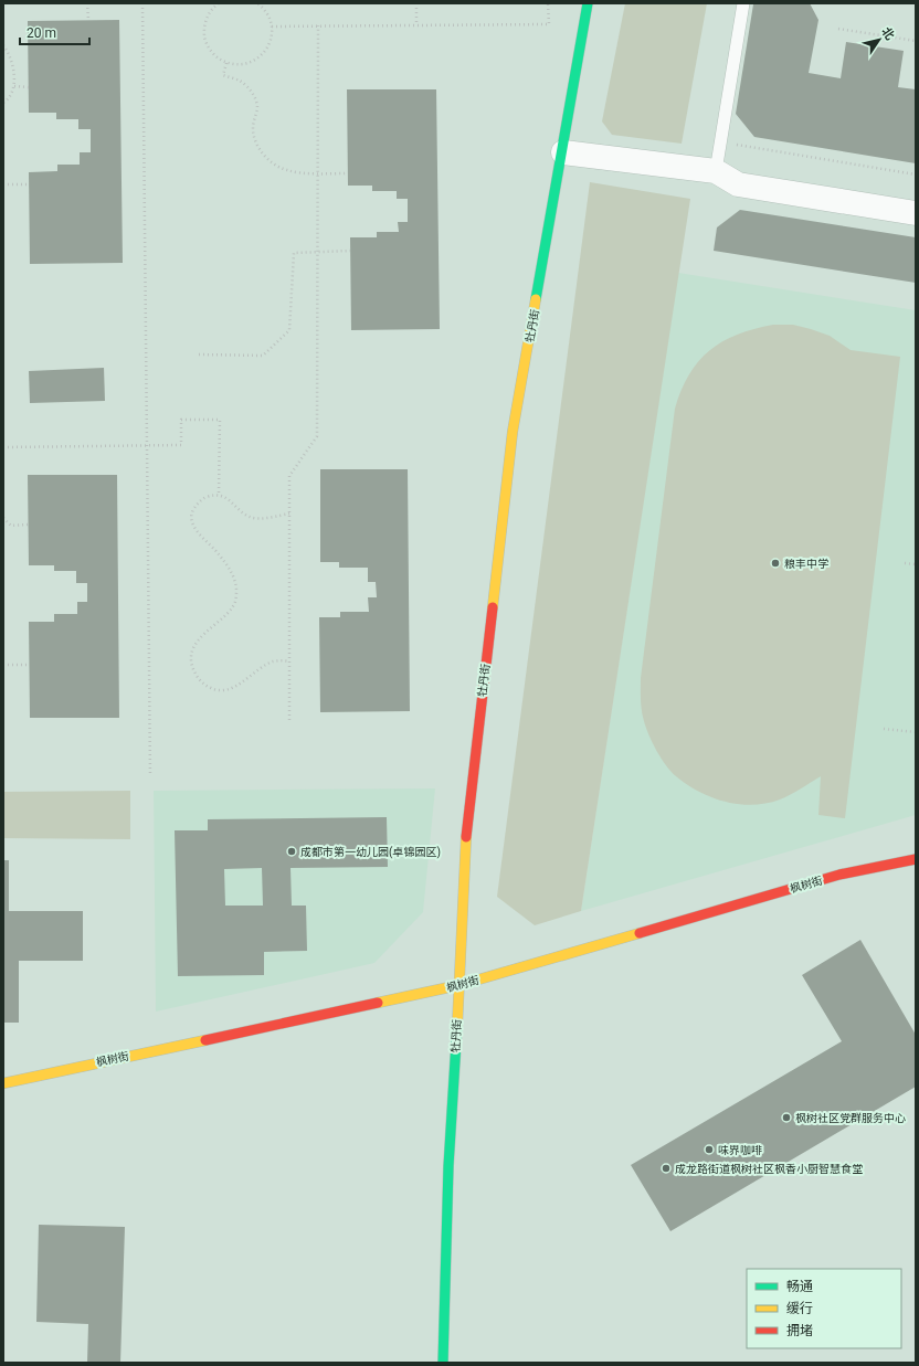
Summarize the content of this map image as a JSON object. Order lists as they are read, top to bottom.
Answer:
{
  "streets": {
    "street": ["牡丹街", "枫树街"]
  },
  "crossings": [
    ["牡丹街", "枫树街"]
  ],
  "places": [
    "粮丰中学",
    "成都市第一幼儿园(卓锦园区)",
    "枫树社区党群服务中心",
    "味界咖啡",
    "成龙路街道枫树社区枫香小厨智慧食堂"
  ],
  "legend": ["畅通", "缓行", "拥堵"],
  "scale_bar": "20 m",
  "north": "top right"
}
